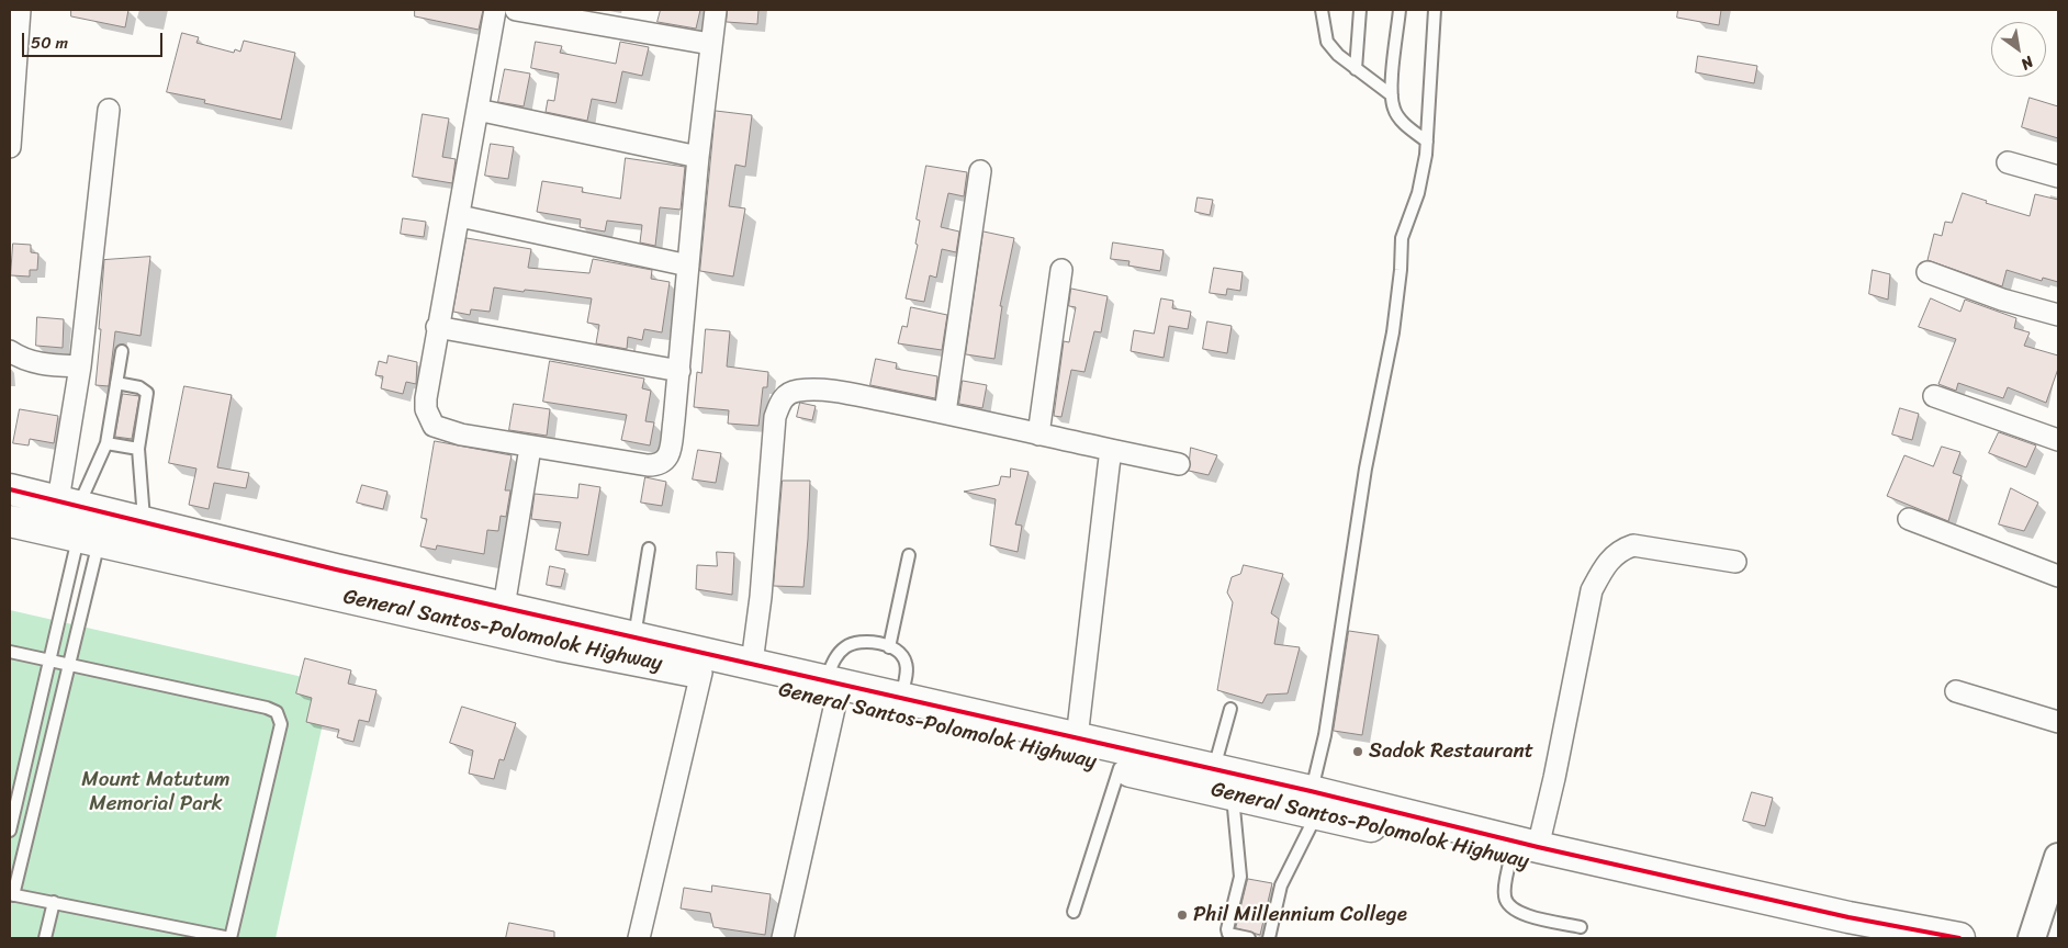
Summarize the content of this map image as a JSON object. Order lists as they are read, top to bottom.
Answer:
{
  "streets": {
    "highway": ["General Santos-Polomolok Highway"]
  },
  "parks": ["Mount Matutum Memorial Park"],
  "places": ["Sadok Restaurant", "Phil Millennium College"],
  "scale_bar": "50 m",
  "north": "bottom right"
}
